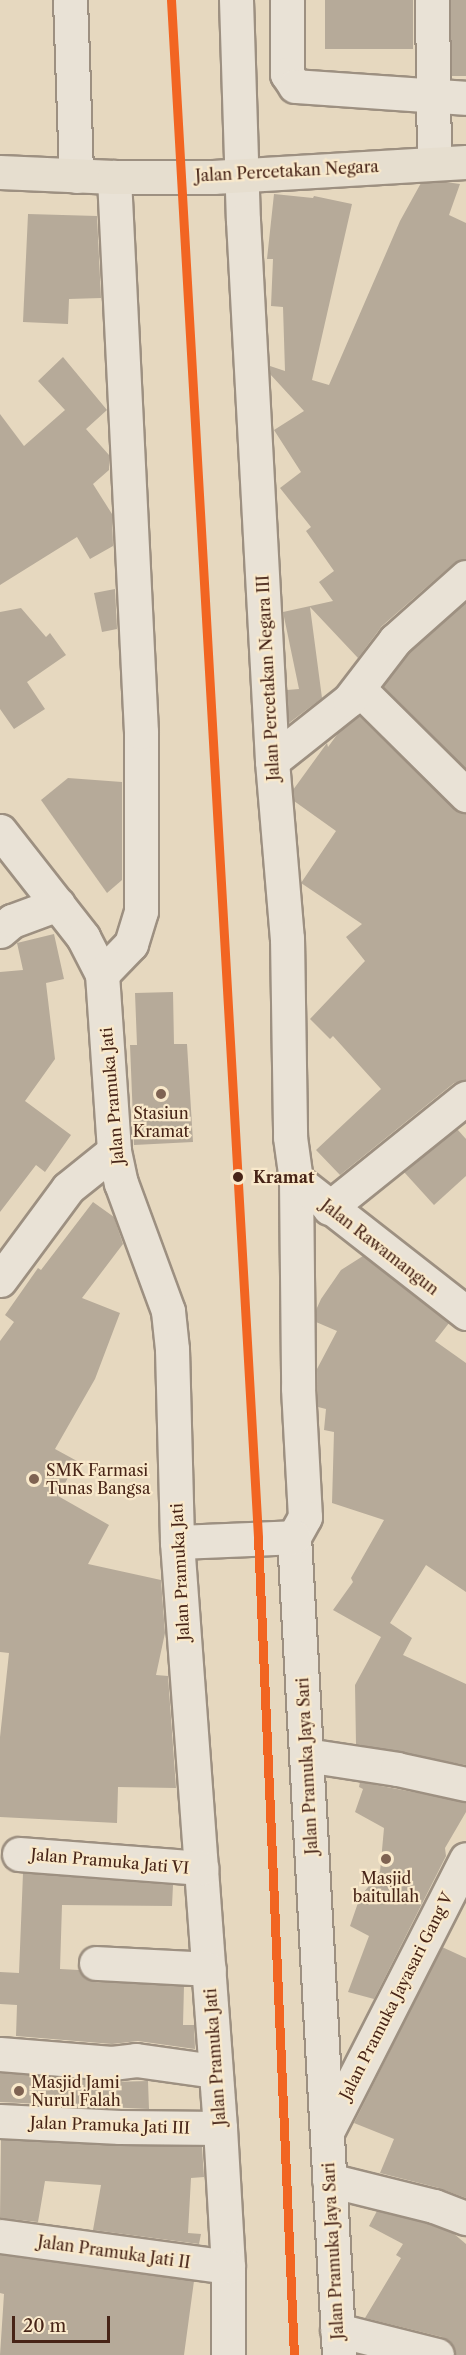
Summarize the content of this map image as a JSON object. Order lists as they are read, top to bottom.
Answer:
{
  "streets": {
    "main road": ["Jalan Percetakan Negara"],
    "street": [
      "Jalan Percetakan Negara III",
      "Jalan Pramuka Jati",
      "Jalan Rawamangun",
      "Jalan Pramuka Jaya Sari",
      "Jalan Pramuka Jati VI",
      "Jalan Pramuka Jayasari Gang V",
      "Jalan Pramuka Jati III",
      "Jalan Pramuka Jati II"
    ]
  },
  "crossings": [
    ["Jalan Percetakan Negara", "Jalan Percetakan Negara III"],
    ["Jalan Percetakan Negara III", "Jalan Rawamangun"],
    ["Jalan Percetakan Negara III", "Jalan Pramuka Jaya Sari"],
    ["Jalan Pramuka Jati", "Jalan Pramuka Jati VI"],
    ["Jalan Pramuka Jati", "Jalan Pramuka Jati III"],
    ["Jalan Pramuka Jati", "Jalan Pramuka Jati II"],
    ["Jalan Rawamangun", "Jalan Pramuka Jaya Sari"],
    ["Jalan Pramuka Jaya Sari", "Jalan Pramuka Jayasari Gang V"]
  ],
  "places": [
    "Stasiun Kramat",
    "Kramat",
    "SMK Farmasi Tunas Bangsa",
    "Masjid baitullah",
    "Masjid Jami Nurul Falah"
  ],
  "scale_bar": "20 m"
}
